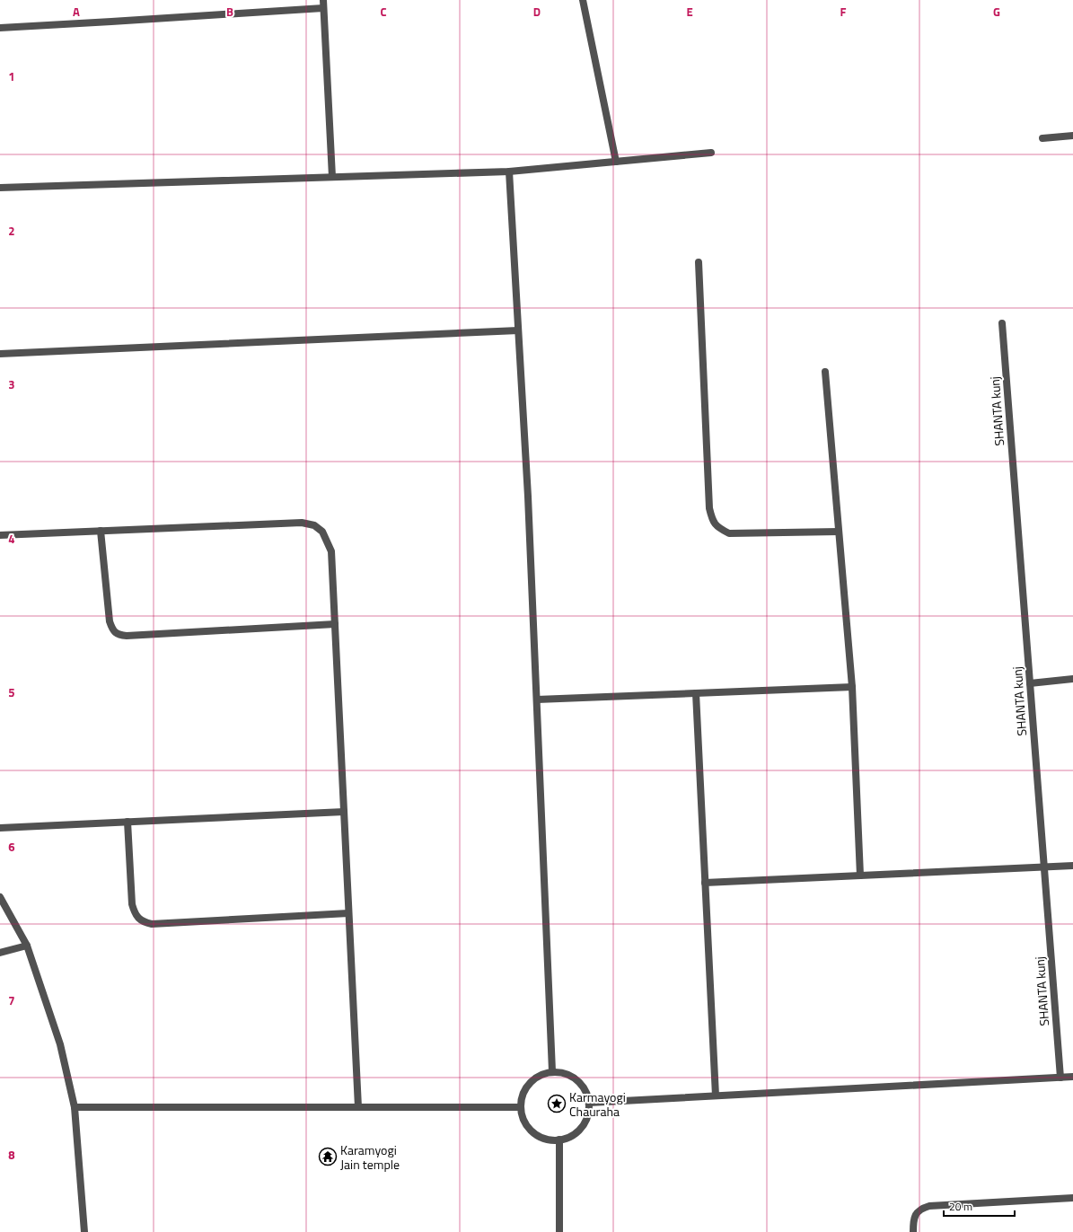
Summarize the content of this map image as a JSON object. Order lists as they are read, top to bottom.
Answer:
{
  "streets": {
    "street": ["SHANTA kunj"]
  },
  "places": {
    "place": ["Karmayogi Chauraha"],
    "temple": ["Karamyogi Jain temple"]
  },
  "scale_bar": "20 m",
  "grid": {
    "columns": [
      "A",
      "B",
      "C",
      "D",
      "E",
      "F",
      "G"
    ],
    "rows": [
      "1",
      "2",
      "3",
      "4",
      "5",
      "6",
      "7",
      "8"
    ]
  }
}
